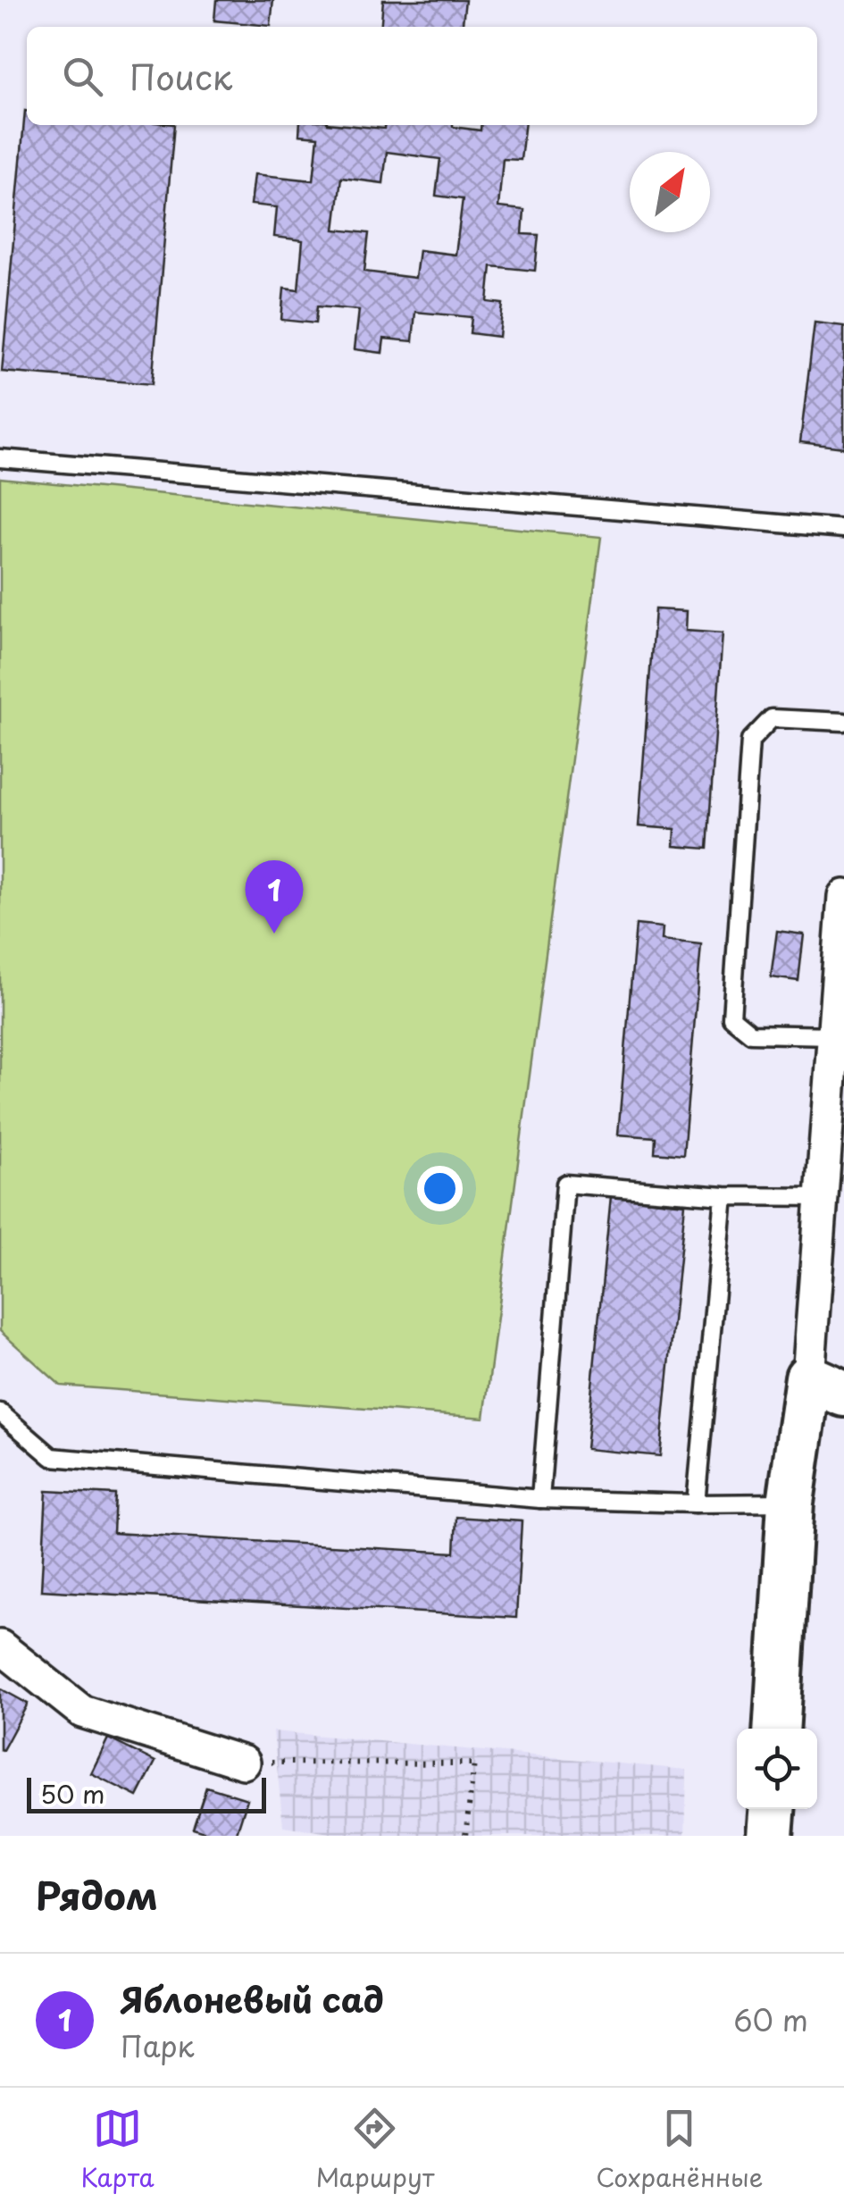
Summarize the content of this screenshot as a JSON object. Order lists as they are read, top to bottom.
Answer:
{
  "scale_bar": "50 m",
  "north": "top right",
  "page": {
    "search": "Поиск",
    "pins": "1",
    "scale": "50 m",
    "heading": "Рядом",
    "list": [
      {
        "mark": "1",
        "name": "Яблоневый сад",
        "note": "Парк",
        "value": "60 m"
      }
    ],
    "nav": ["Карта", "Маршрут", "Сохранённые"]
  }
}
